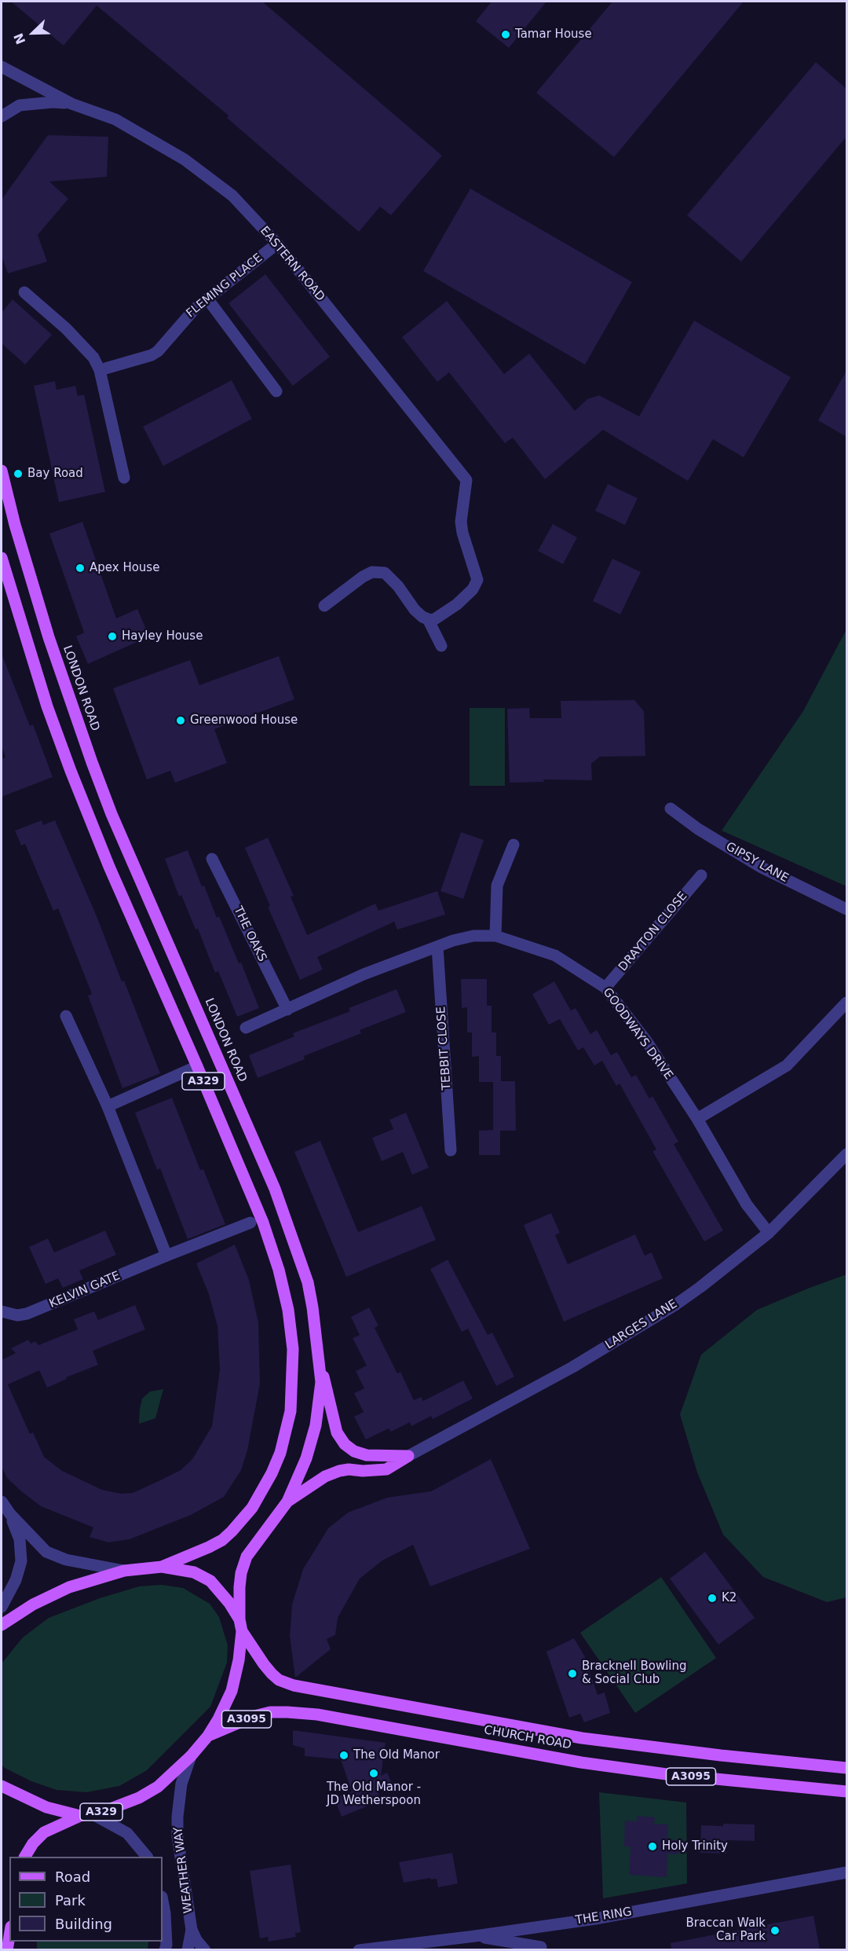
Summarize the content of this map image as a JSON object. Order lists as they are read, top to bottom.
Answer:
{
  "streets": {
    "main road": [
      "LONDON ROAD",
      "A329",
      "A3095",
      "CHURCH ROAD"
    ],
    "street": [
      "EASTERN ROAD",
      "FLEMING PLACE",
      "GIPSY LANE",
      "DRAYTON CLOSE",
      "THE OAKS",
      "GOODWAYS DRIVE",
      "TEBBIT CLOSE",
      "KELVIN GATE",
      "LARGES LANE",
      "WEATHER WAY",
      "THE RING"
    ]
  },
  "crossings": [
    ["EASTERN ROAD", "FLEMING PLACE"],
    ["LONDON ROAD", "A329"],
    ["LONDON ROAD", "CHURCH ROAD"],
    ["DRAYTON CLOSE", "GOODWAYS DRIVE"],
    ["GOODWAYS DRIVE", "TEBBIT CLOSE"],
    ["GOODWAYS DRIVE", "LARGES LANE"],
    ["A329", "CHURCH ROAD"],
    ["A329", "WEATHER WAY"]
  ],
  "places": [
    "Tamar House",
    "Bay Road",
    "Apex House",
    "Hayley House",
    "Greenwood House",
    "K2",
    "Bracknell Bowling & Social Club",
    "The Old Manor",
    "The Old Manor - JD Wetherspoon",
    "Holy Trinity",
    "Braccan Walk Car Park"
  ],
  "legend": ["Road", "Park", "Building"],
  "north": "bottom left"
}
